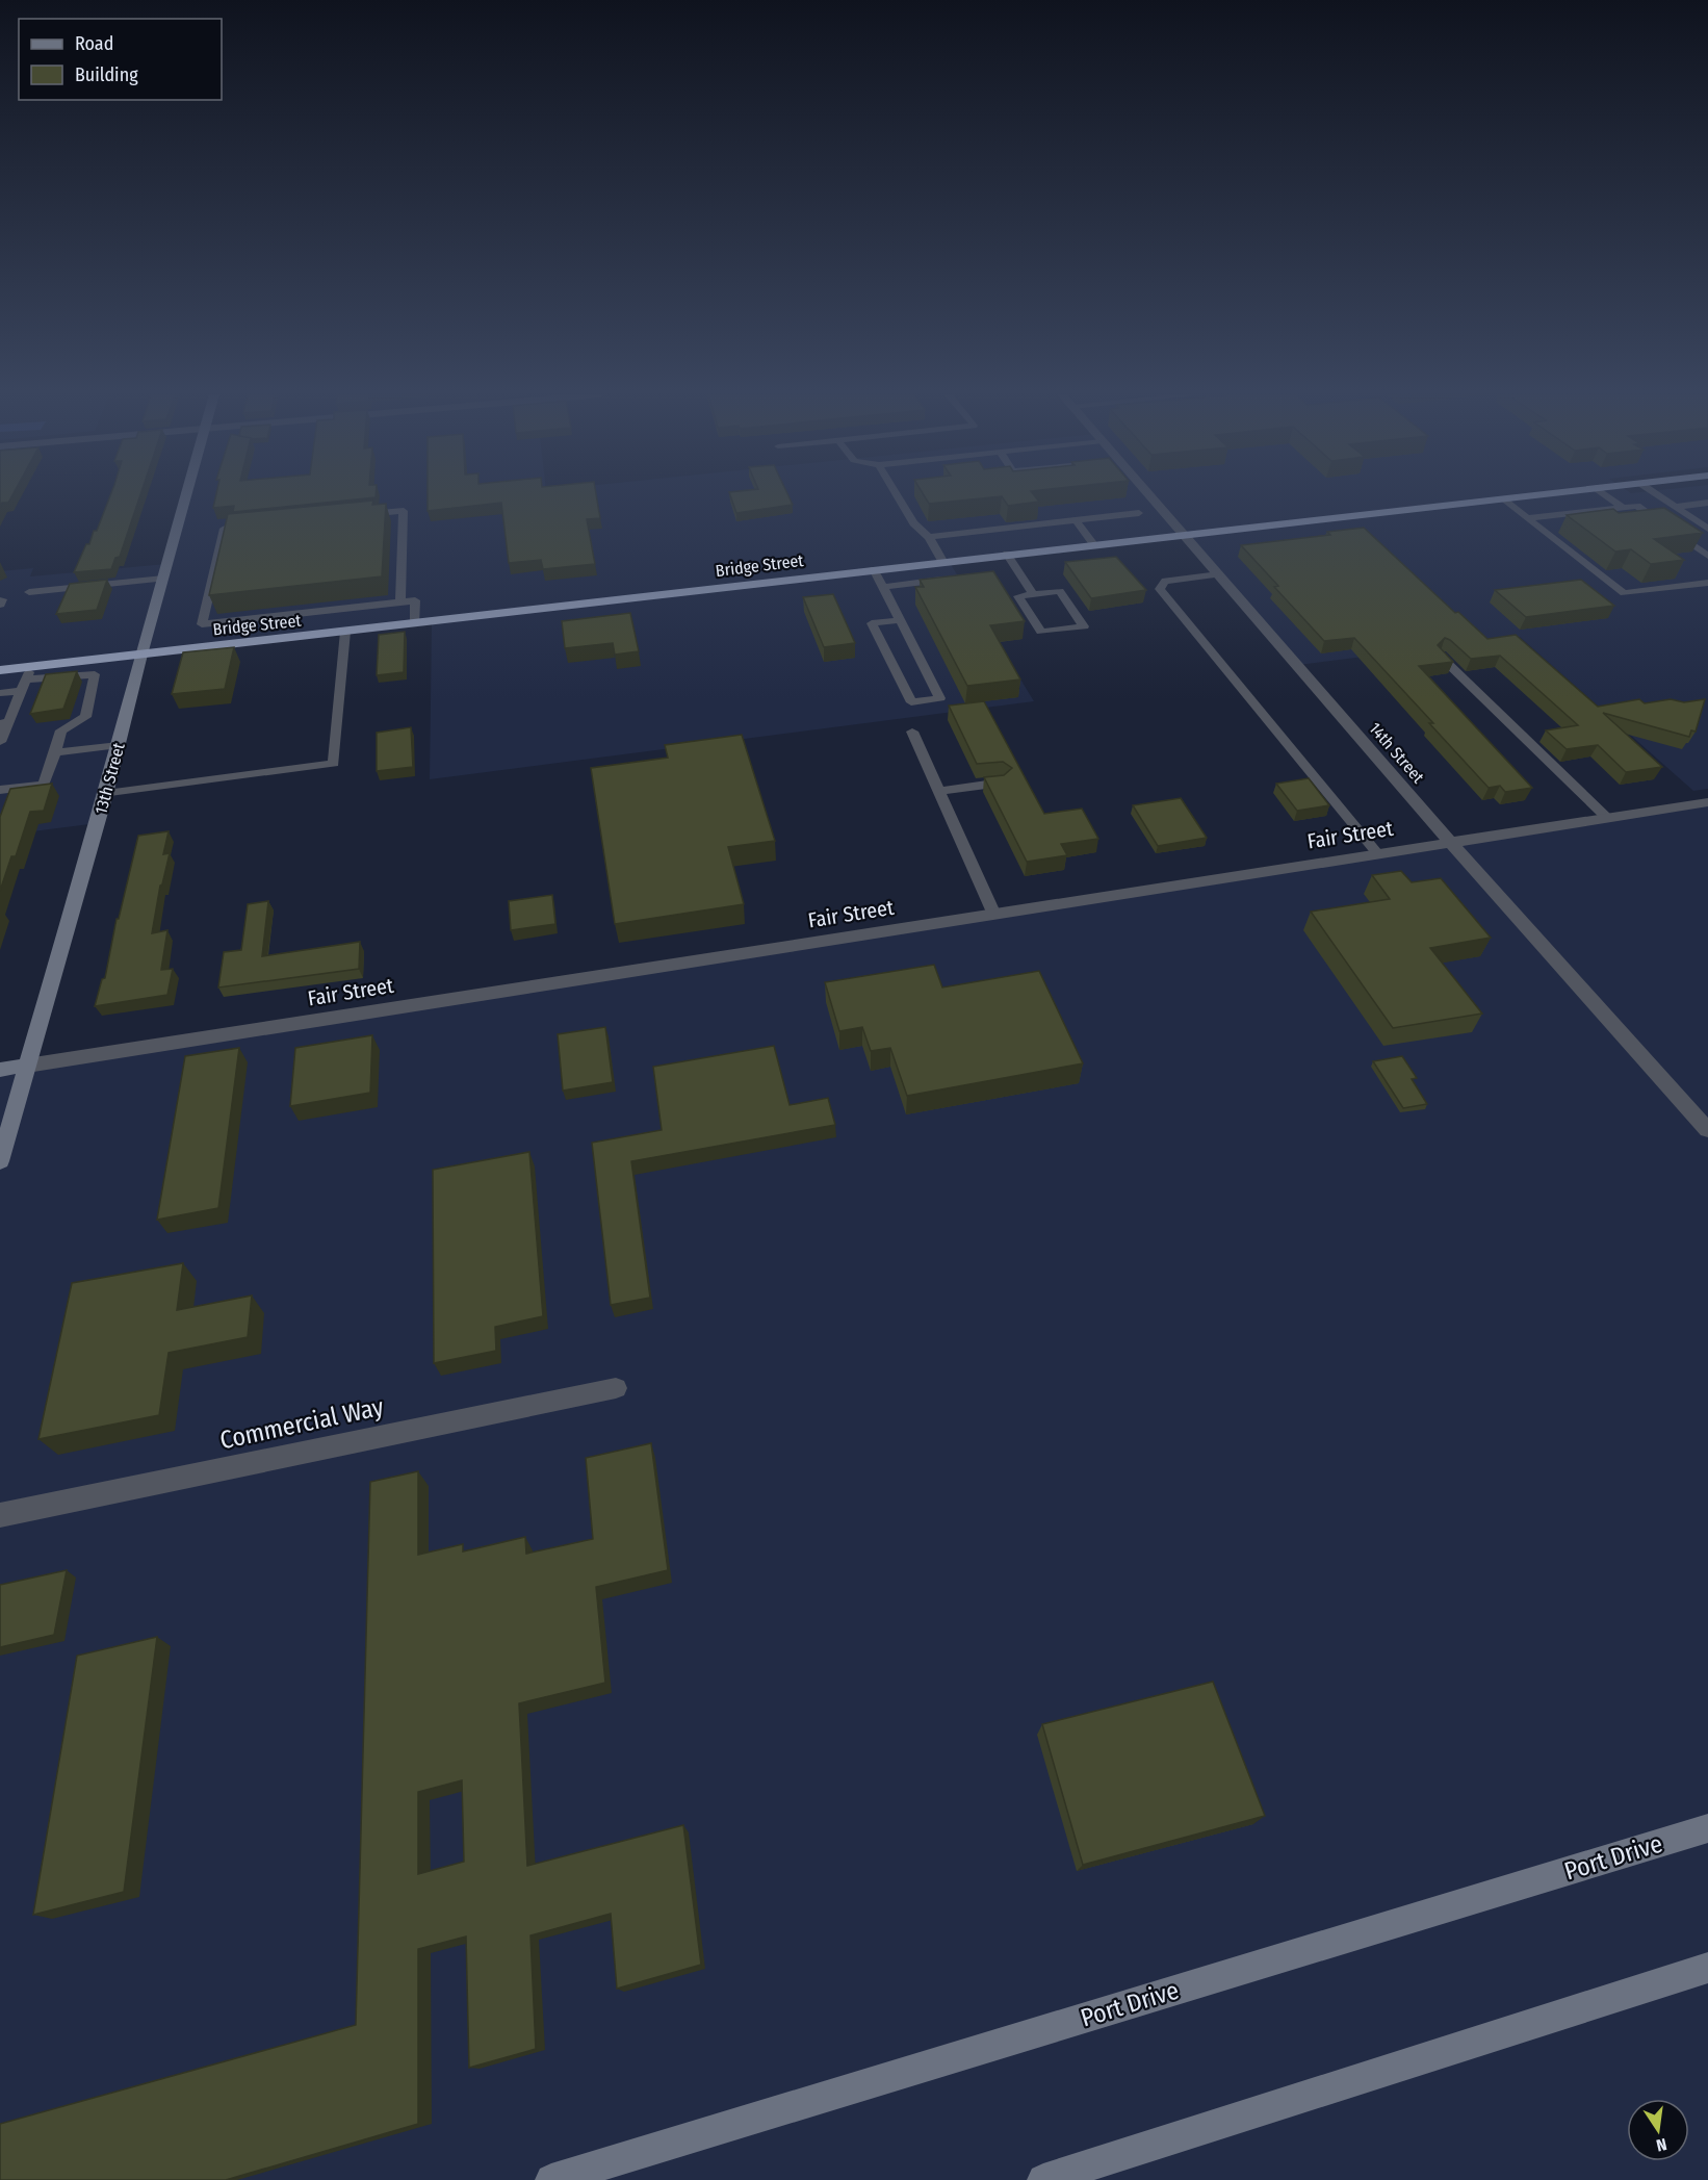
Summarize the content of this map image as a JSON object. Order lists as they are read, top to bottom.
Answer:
{
  "streets": {
    "highway": ["Bridge Street"],
    "street": [
      "14th Street",
      "13th Street",
      "Fair Street",
      "Commercial Way",
      "Port Drive"
    ]
  },
  "crossings": [
    ["Bridge Street", "14th Street"],
    ["Bridge Street", "13th Street"],
    ["14th Street", "Fair Street"],
    ["13th Street", "Fair Street"]
  ],
  "legend": ["Road", "Building"],
  "north": "bottom"
}
